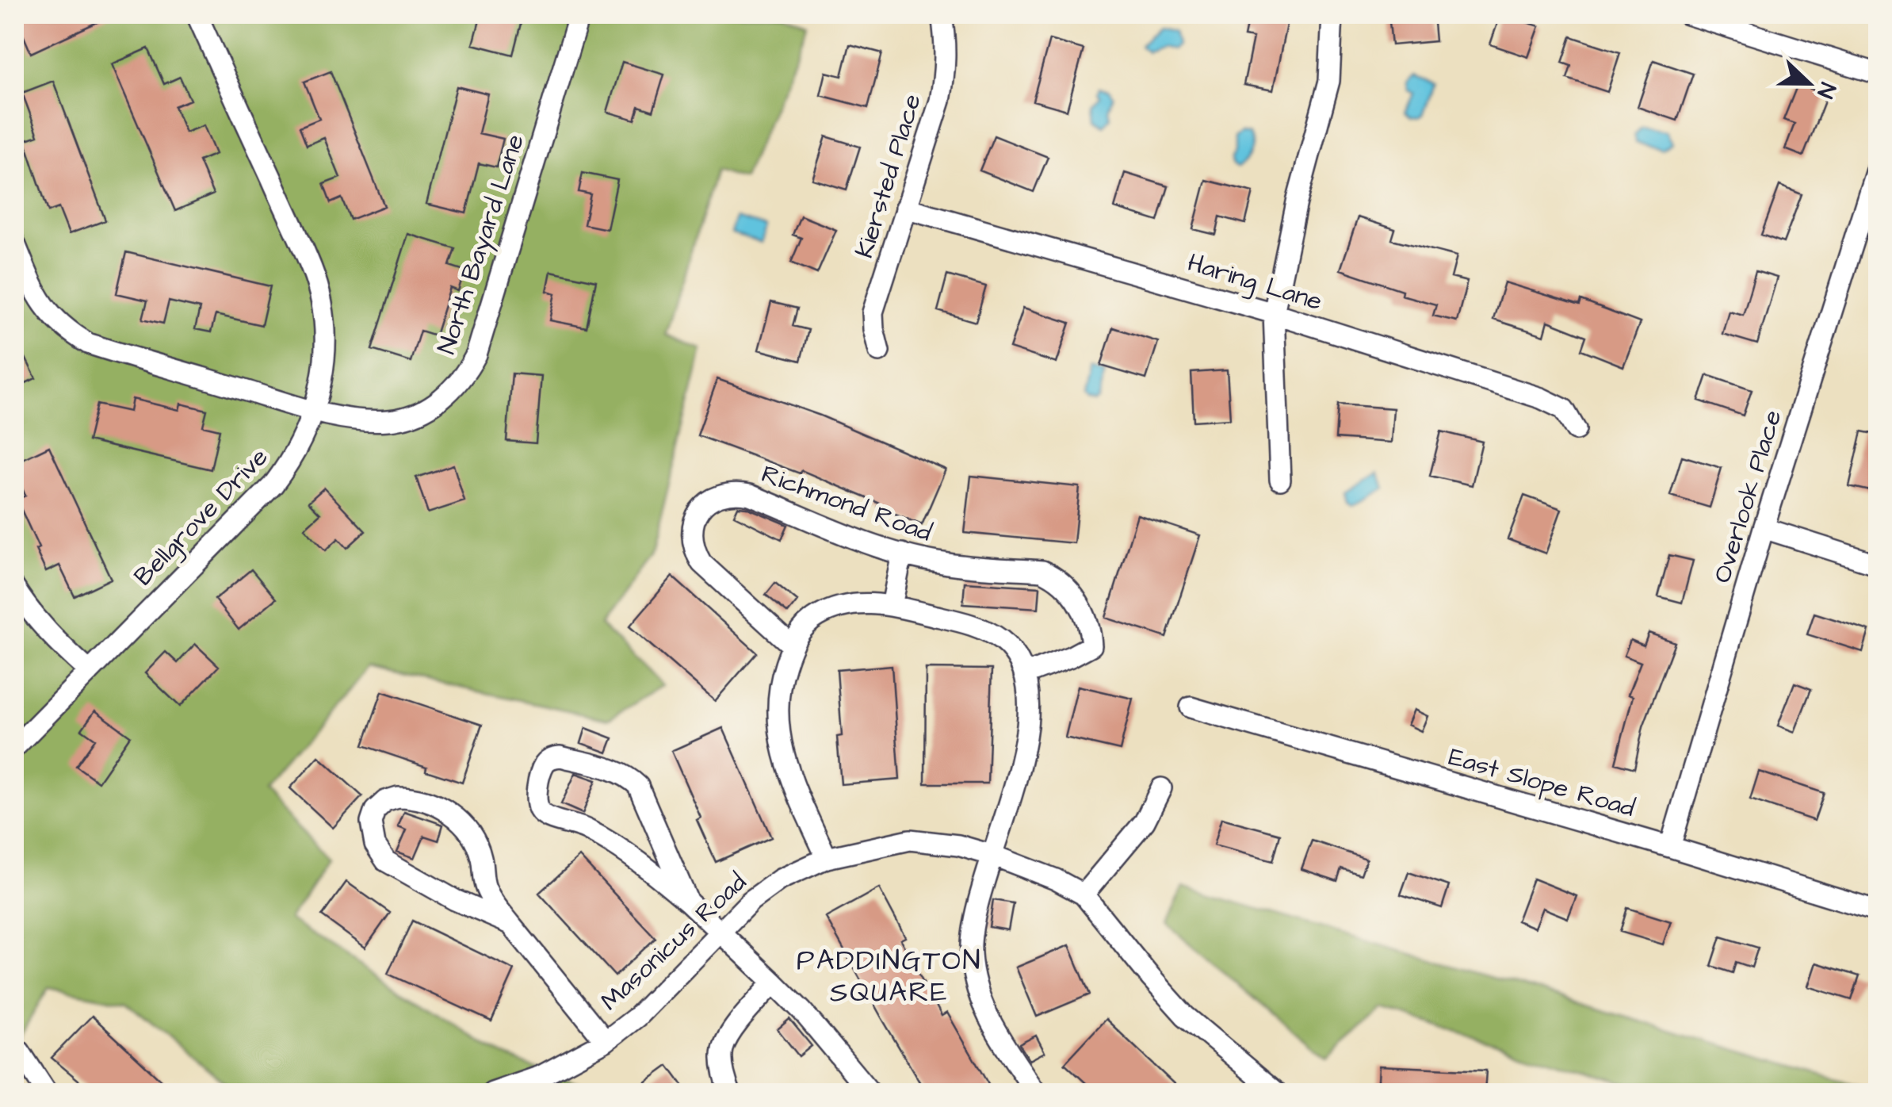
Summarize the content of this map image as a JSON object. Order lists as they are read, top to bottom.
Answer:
{
  "streets": {
    "street": [
      "Kiersted Place",
      "North Bayard Lane",
      "Haring Lane",
      "Overlook Place",
      "Richmond Road",
      "Bellgrove Drive",
      "East Slope Road",
      "Masonicus Road"
    ]
  },
  "crossings": [
    ["Kiersted Place", "Haring Lane"],
    ["North Bayard Lane", "Bellgrove Drive"],
    ["Overlook Place", "East Slope Road"],
    ["Richmond Road", "Masonicus Road"]
  ],
  "districts": ["PADDINGTON SQUARE"],
  "north": "right"
}
